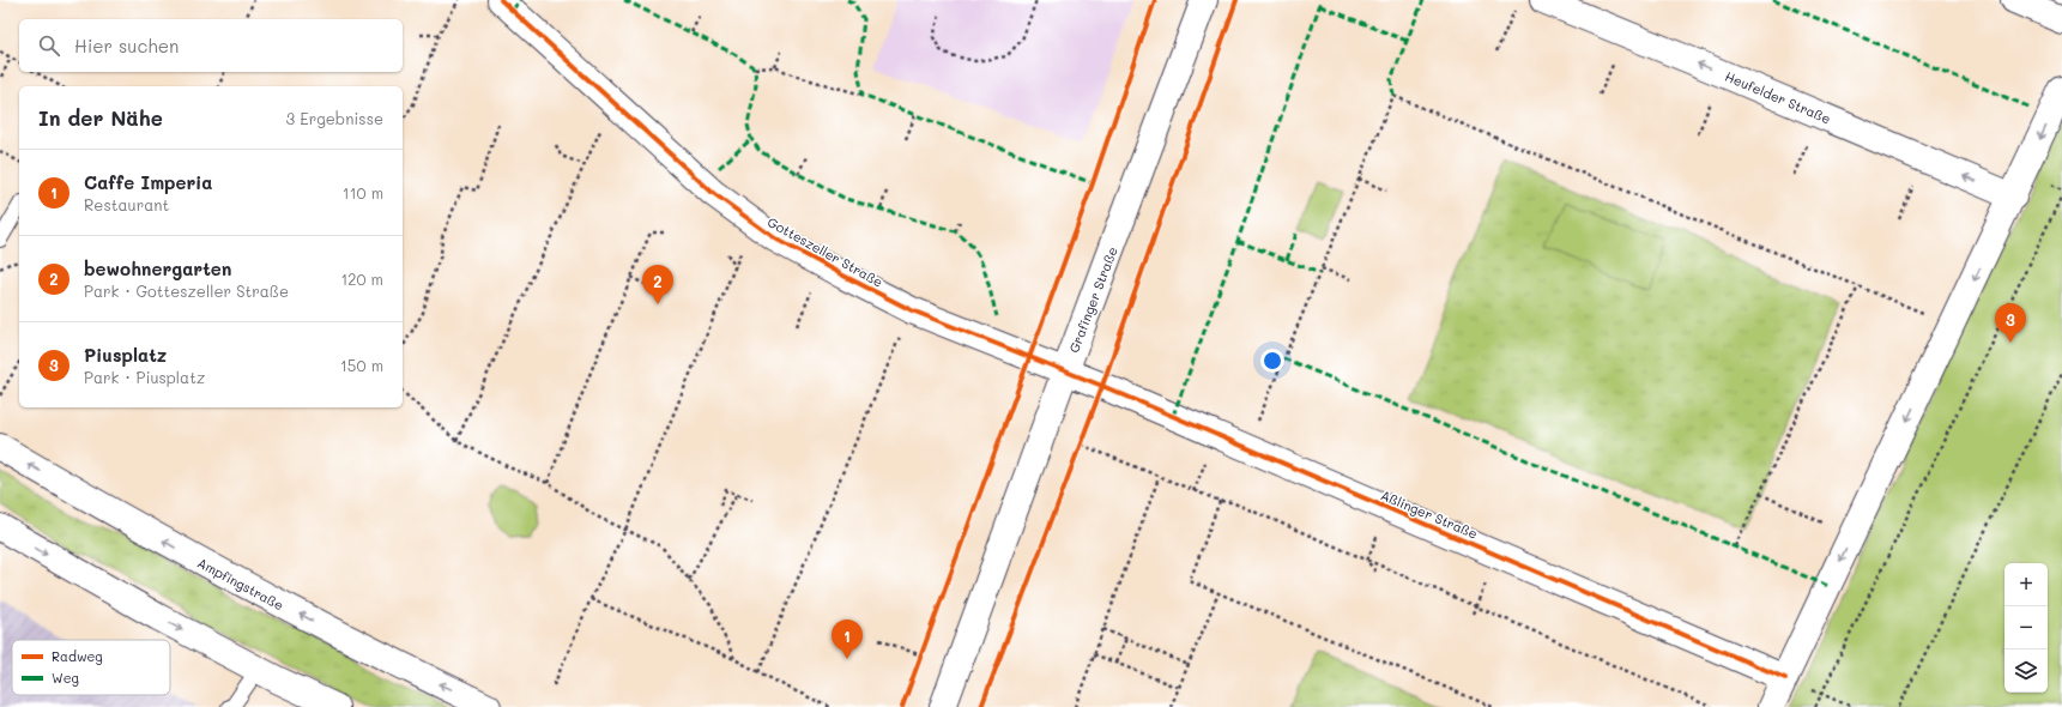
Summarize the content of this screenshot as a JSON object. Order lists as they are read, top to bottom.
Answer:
{
  "streets": {
    "street": [
      "Heufelder Straße",
      "Gotteszeller Straße",
      "Grafinger Straße",
      "Aßlinger Straße",
      "Ampfingstraße"
    ]
  },
  "crossings": [
    ["Gotteszeller Straße", "Grafinger Straße"],
    ["Gotteszeller Straße", "Aßlinger Straße"],
    ["Grafinger Straße", "Aßlinger Straße"]
  ],
  "one_way": ["Heufelder Straße"],
  "legend": ["Radweg", "Weg"],
  "page": {
    "search": "Hier suchen",
    "heading": ["In der Nähe", "3 Ergebnisse"],
    "list": [
      {
        "mark": "1",
        "name": "Caffe Imperia",
        "note": "Restaurant",
        "value": "110 m"
      },
      {
        "mark": "2",
        "name": "bewohnergarten",
        "note": "Park · Gotteszeller Straße",
        "value": "120 m"
      },
      {
        "mark": "3",
        "name": "Piusplatz",
        "note": "Park · Piusplatz",
        "value": "150 m"
      }
    ],
    "pins": ["2", "3", "1"],
    "map_buttons": ["+", "−"]
  }
}
